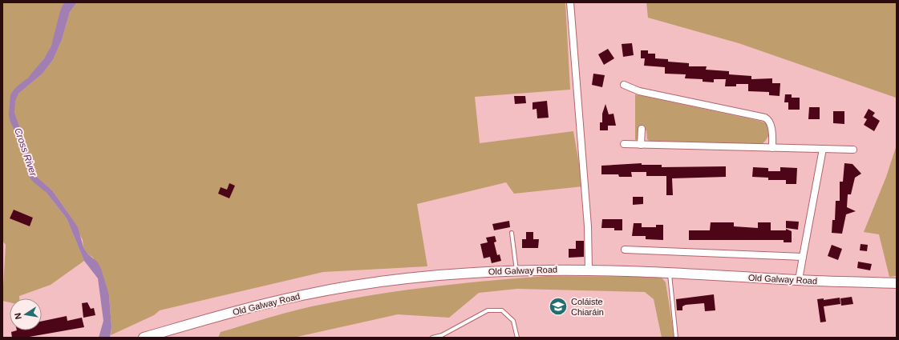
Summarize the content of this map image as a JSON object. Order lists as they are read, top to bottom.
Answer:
{
  "streets": {
    "main road": ["Old Galway Road"]
  },
  "water": ["Cross River"],
  "places": {
    "school or university": ["Coláiste Chiaráin"]
  },
  "north": "left"
}
